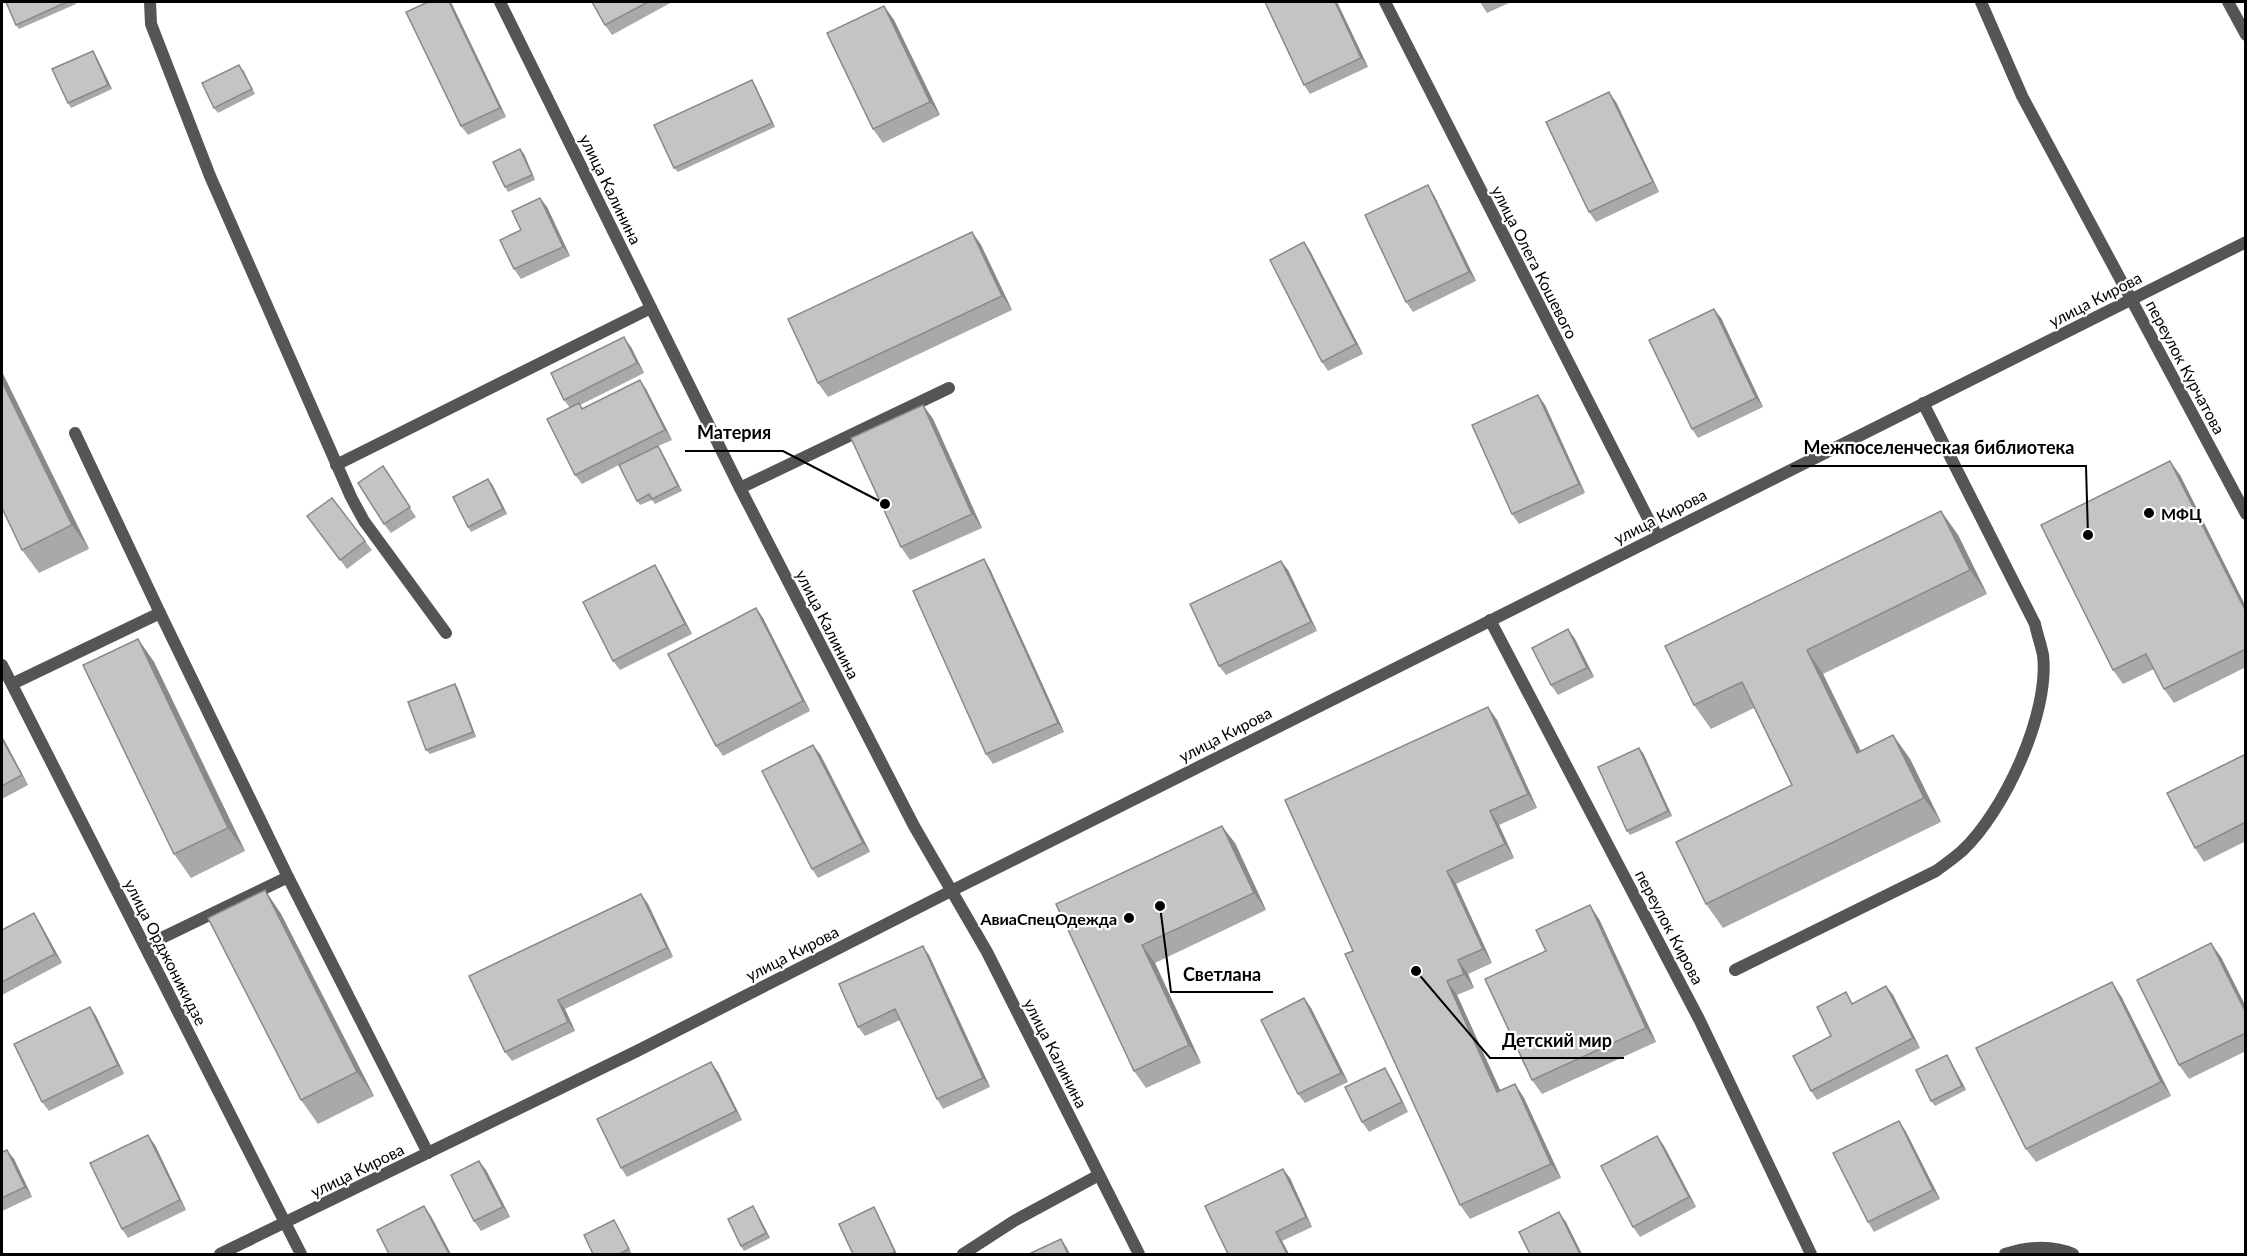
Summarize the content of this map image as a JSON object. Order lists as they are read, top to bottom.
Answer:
{
  "streets": {
    "street": [
      "улица Калинина",
      "улица Олега Кошевого",
      "улица Кирова",
      "переулок Курчатова",
      "переулок Кирова",
      "улица Орджоникидзе"
    ]
  },
  "crossings": [
    ["улица Калинина", "улица Кирова"],
    ["улица Олега Кошевого", "улица Кирова"],
    ["улица Кирова", "переулок Курчатова"],
    ["улица Кирова", "переулок Кирова"],
    ["улица Кирова", "улица Орджоникидзе"]
  ],
  "places": [
    "Материя",
    "МФЦ",
    "Межпоселенческая библиотека",
    "Светлана",
    "АвиаСпецОдежда",
    "Детский мир"
  ]
}
